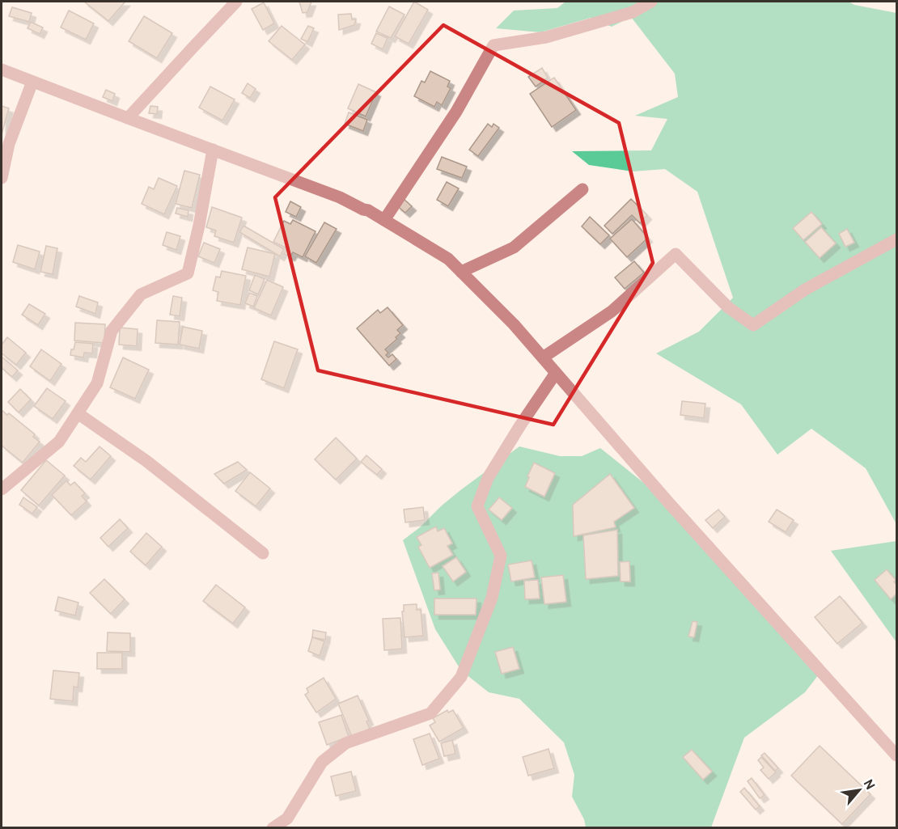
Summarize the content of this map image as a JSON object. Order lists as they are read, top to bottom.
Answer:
{
  "north": "top right"
}
